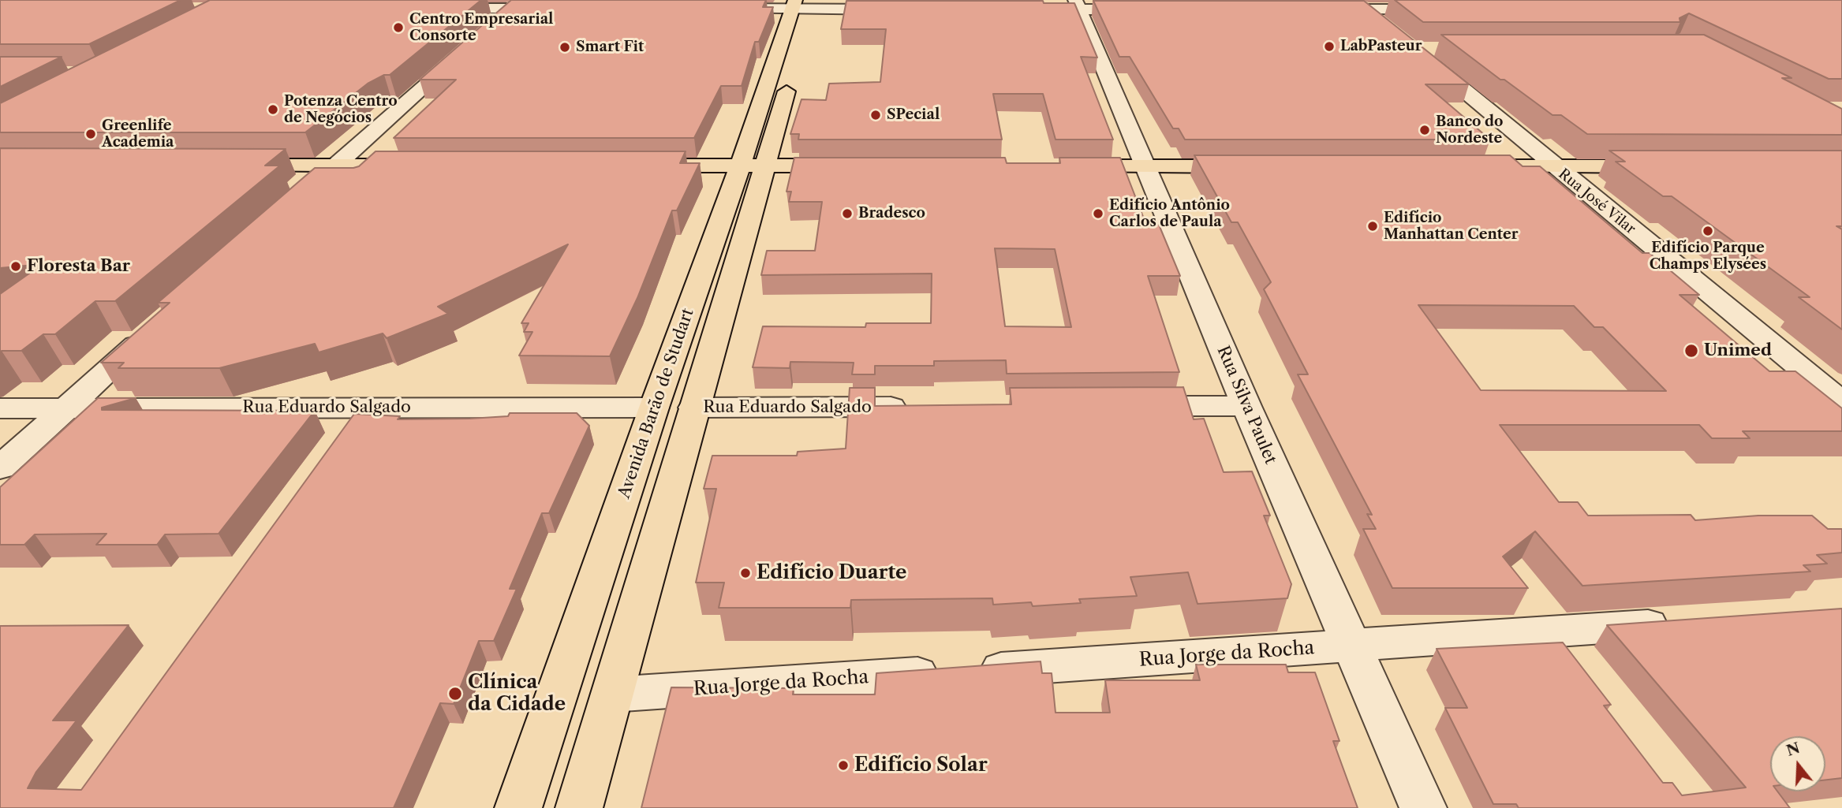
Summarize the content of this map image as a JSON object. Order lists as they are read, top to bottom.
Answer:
{
  "streets": {
    "main road": ["Avenida Barão de Studart"],
    "street": [
      "Rua José Vilar",
      "Rua Silva Paulet",
      "Rua Eduardo Salgado",
      "Rua Jorge da Rocha"
    ]
  },
  "crossings": [
    ["Avenida Barão de Studart", "Rua Eduardo Salgado"],
    ["Avenida Barão de Studart", "Rua Jorge da Rocha"],
    ["Rua Silva Paulet", "Rua Jorge da Rocha"]
  ],
  "places": [
    "Centro Empresarial Consorte",
    "LabPasteur",
    "Smart Fit",
    "Potenza Centro de Negócios",
    "SPecial",
    "Banco do Nordeste",
    "Greenlife Academia",
    "Bradesco",
    "Edifício Antônio Carlos de Paula",
    "Edifício Manhattan Center",
    "Edifício Parque Champs Elysées",
    "Floresta Bar",
    "Unimed",
    "Edifício Duarte",
    "Clínica da Cidade",
    "Edifício Solar"
  ],
  "north": "top"
}
